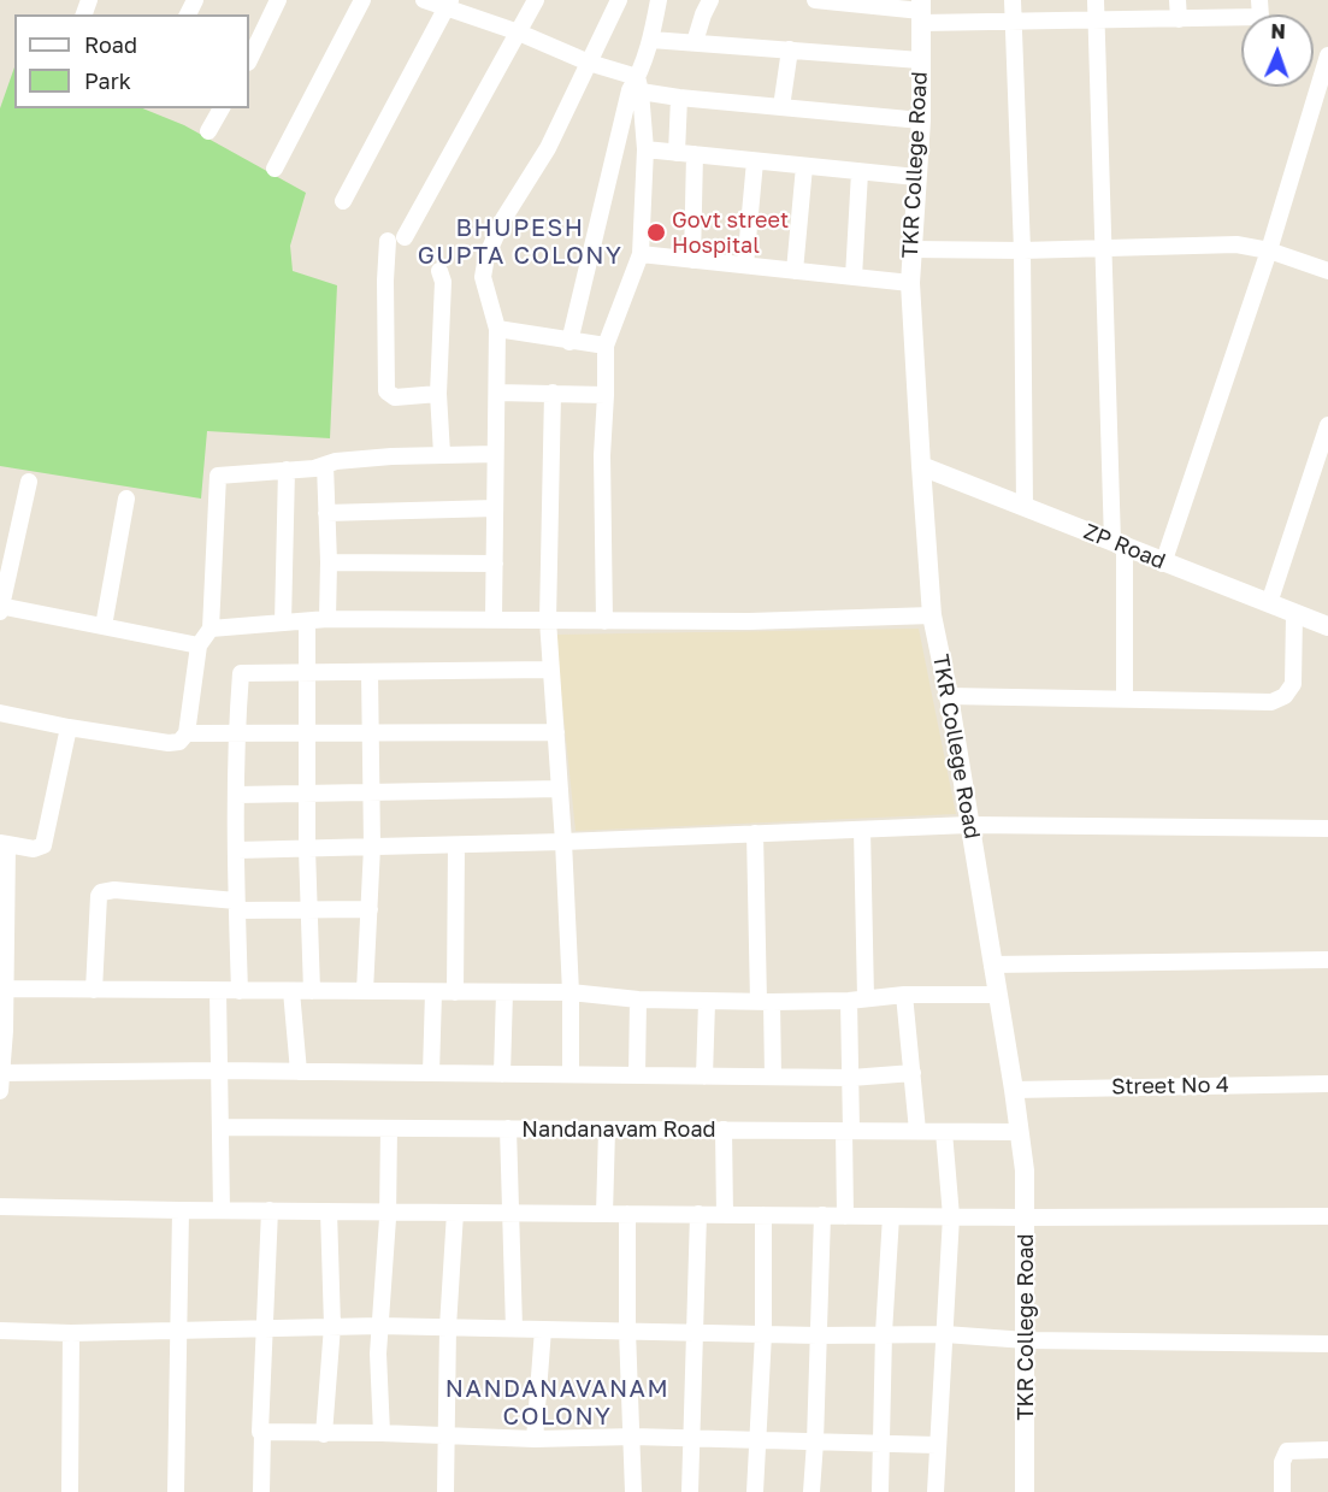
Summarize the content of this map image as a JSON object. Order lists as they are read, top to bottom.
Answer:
{
  "streets": {
    "street": [
      "TKR College Road",
      "ZP Road",
      "Street No 4",
      "Nandanavam Road"
    ]
  },
  "crossings": [
    ["TKR College Road", "ZP Road"],
    ["TKR College Road", "Street No 4"],
    ["TKR College Road", "Nandanavam Road"]
  ],
  "districts": ["BHUPESH GUPTA COLONY", "NANDANAVANAM COLONY"],
  "places": ["Govt street Hospital"],
  "legend": ["Road", "Park"],
  "north": "top"
}
